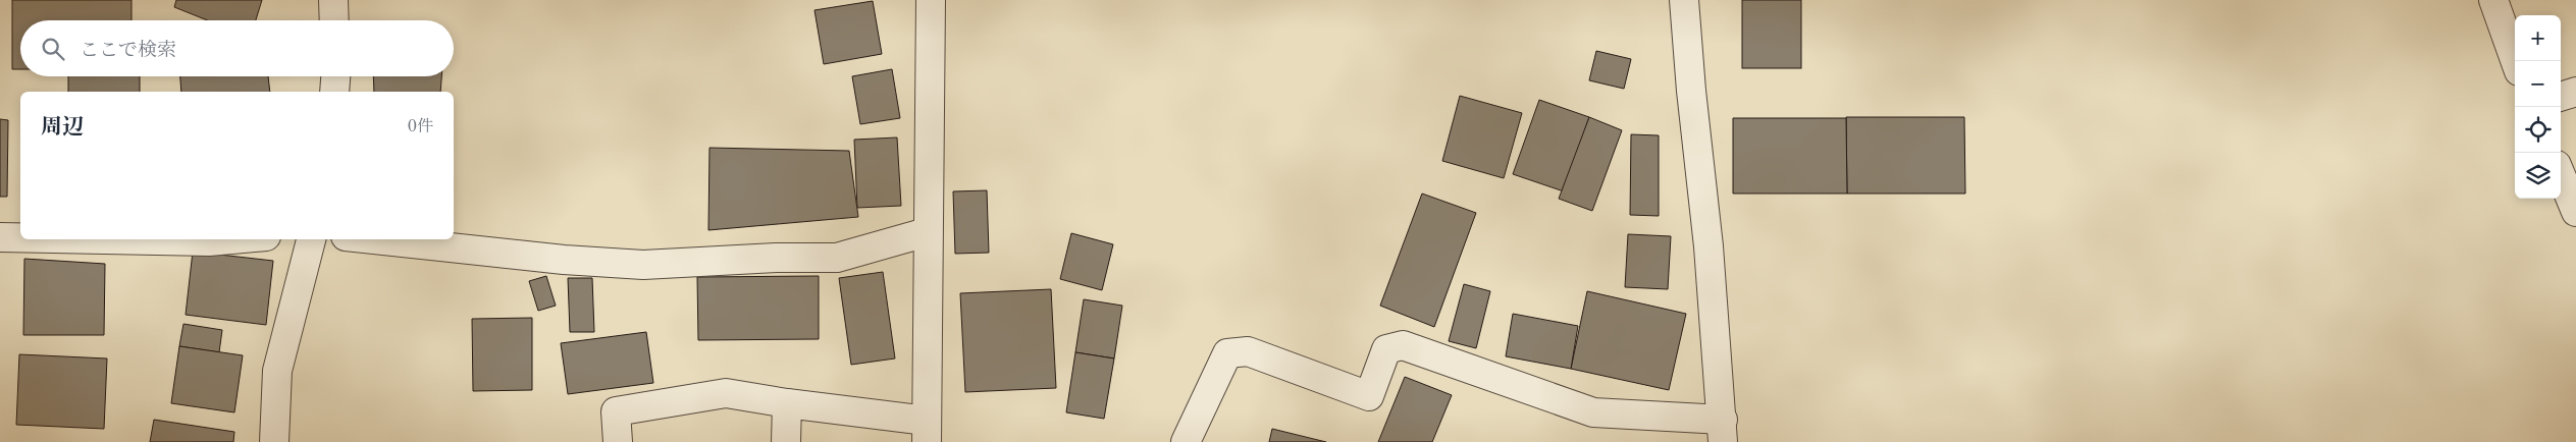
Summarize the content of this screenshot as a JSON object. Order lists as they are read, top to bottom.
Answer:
{
  "page": {
    "map_buttons": ["+", "−"],
    "search": "ここで検索",
    "heading": ["周辺", "0件"]
  }
}
